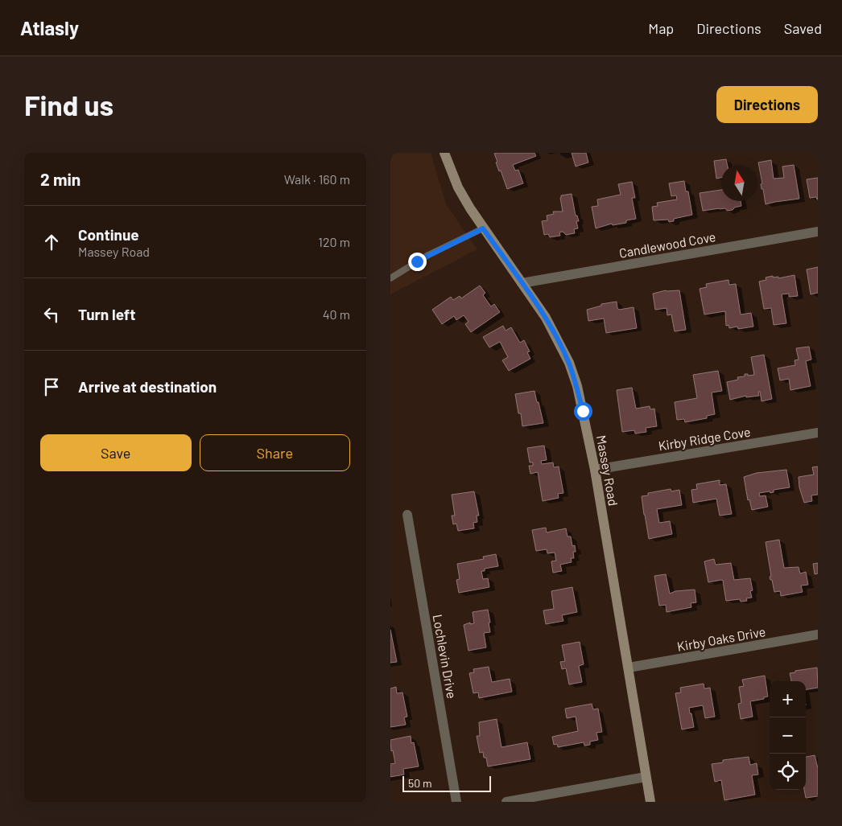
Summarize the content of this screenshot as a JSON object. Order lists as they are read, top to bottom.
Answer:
{
  "streets": {
    "street": [
      "Candlewood Cove",
      "Kirby Ridge Cove",
      "Massey Road",
      "Kirby Oaks Drive",
      "Lochlevin Drive"
    ]
  },
  "crossings": [
    ["Candlewood Cove", "Massey Road"],
    ["Kirby Ridge Cove", "Massey Road"],
    ["Massey Road", "Kirby Oaks Drive"]
  ],
  "scale_bar": "50 m",
  "north": "top",
  "page": {
    "header": "Atlasly",
    "nav": ["Map", "Directions", "Saved"],
    "buttons": [
      "Directions",
      ["Save", "Share"]
    ],
    "title": "Find us",
    "heading": ["2 min", "Walk · 160 m"],
    "list": [
      ["Continue", "Massey Road", "120 m"],
      ["Turn left", "40 m"],
      "Arrive at destination"
    ],
    "map_buttons": ["+", "−"],
    "scale": "50 m"
  }
}
